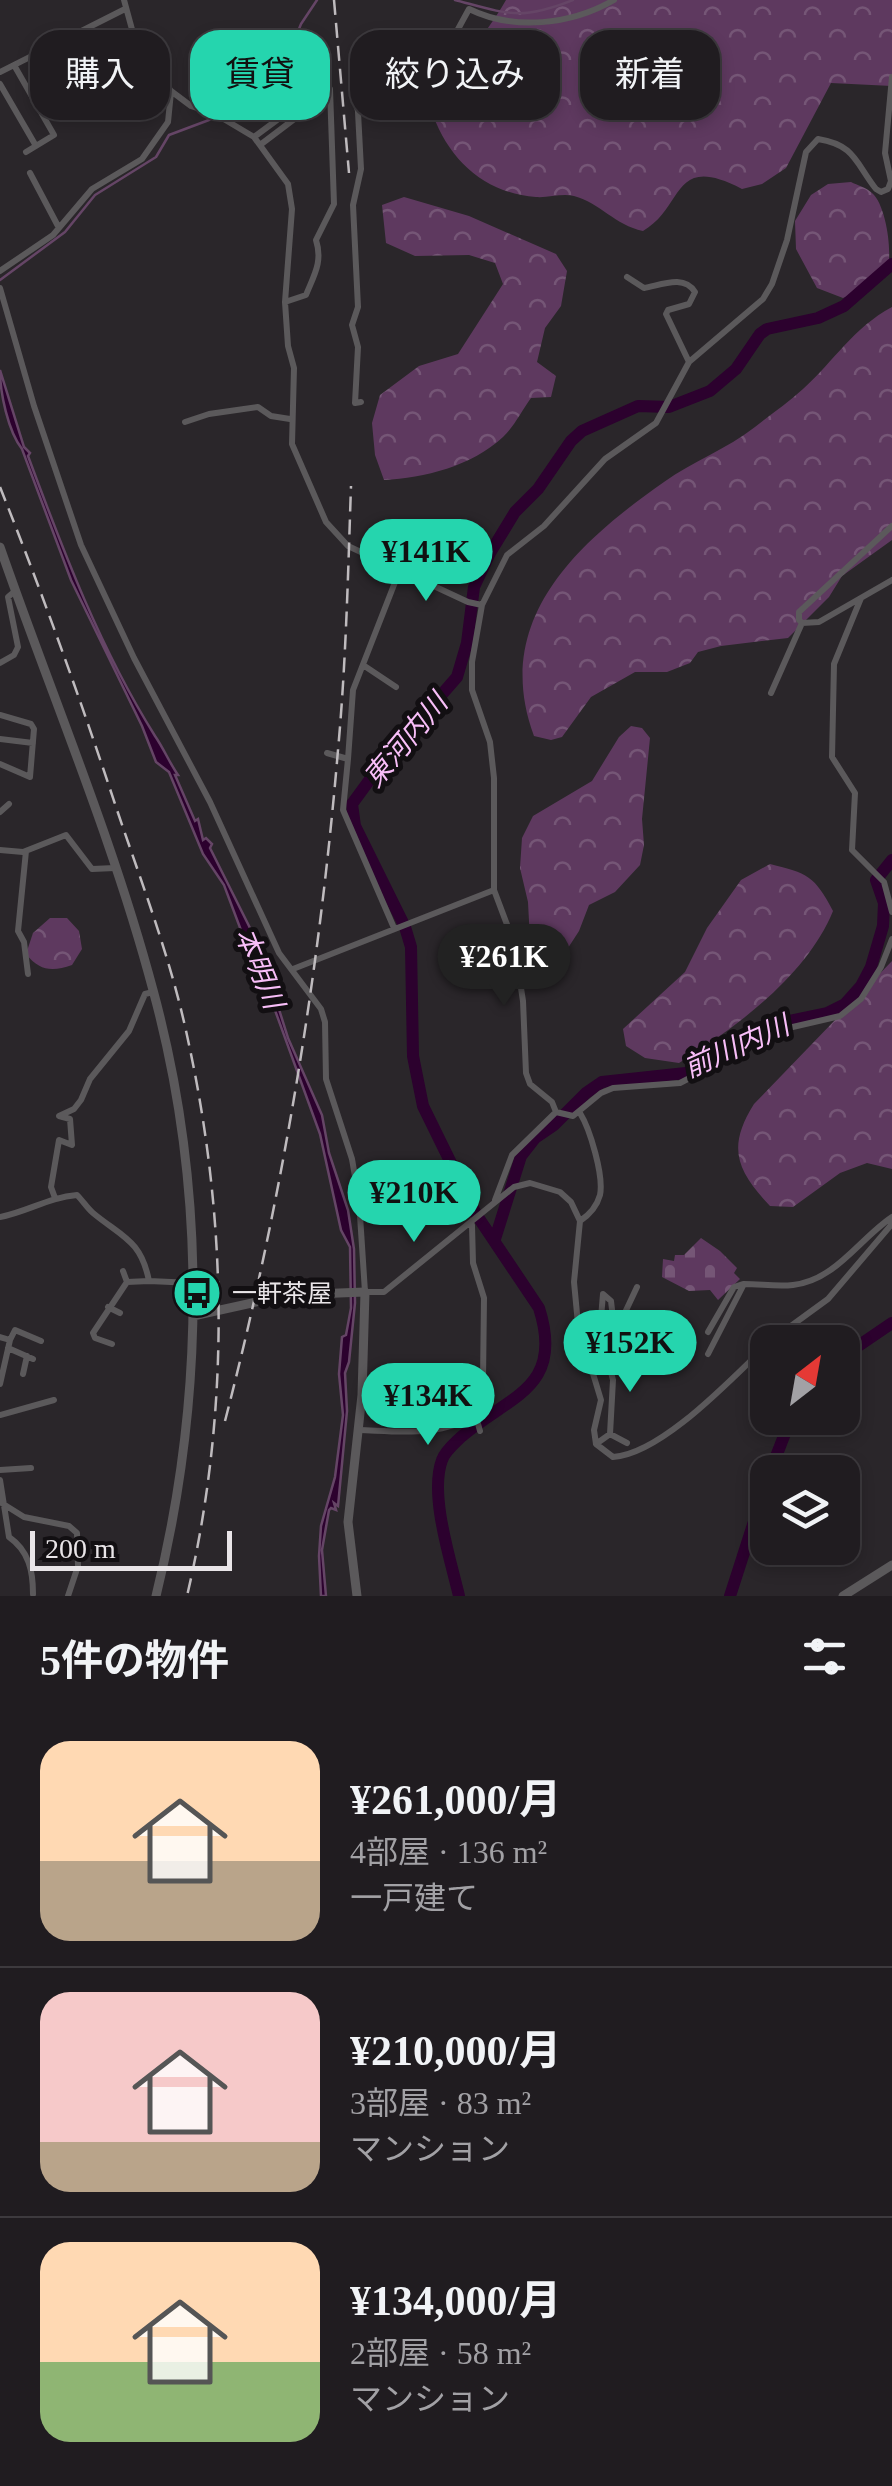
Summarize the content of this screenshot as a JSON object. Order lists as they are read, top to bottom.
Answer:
{
  "water": ["東河内川", "本明川", "前川内川"],
  "places": {
    "bus stop": ["一軒茶屋"]
  },
  "scale_bar": "200 m",
  "north": "top right",
  "page": {
    "chip": [
      "購入",
      "賃貸",
      "絞り込み",
      "新着"
    ],
    "price": [
      "¥141K",
      "¥261K",
      "¥210K",
      "¥152K",
      "¥134K"
    ],
    "scale": "200 m",
    "heading": "5件の物件",
    "list": [
      {
        "name": "¥261,000/月",
        "note": "4部屋 · 136 m² · 一戸建て"
      },
      {
        "name": "¥210,000/月",
        "note": "3部屋 · 83 m² · マンション"
      },
      {
        "name": "¥134,000/月",
        "note": "2部屋 · 58 m² · マンション"
      }
    ]
  }
}
